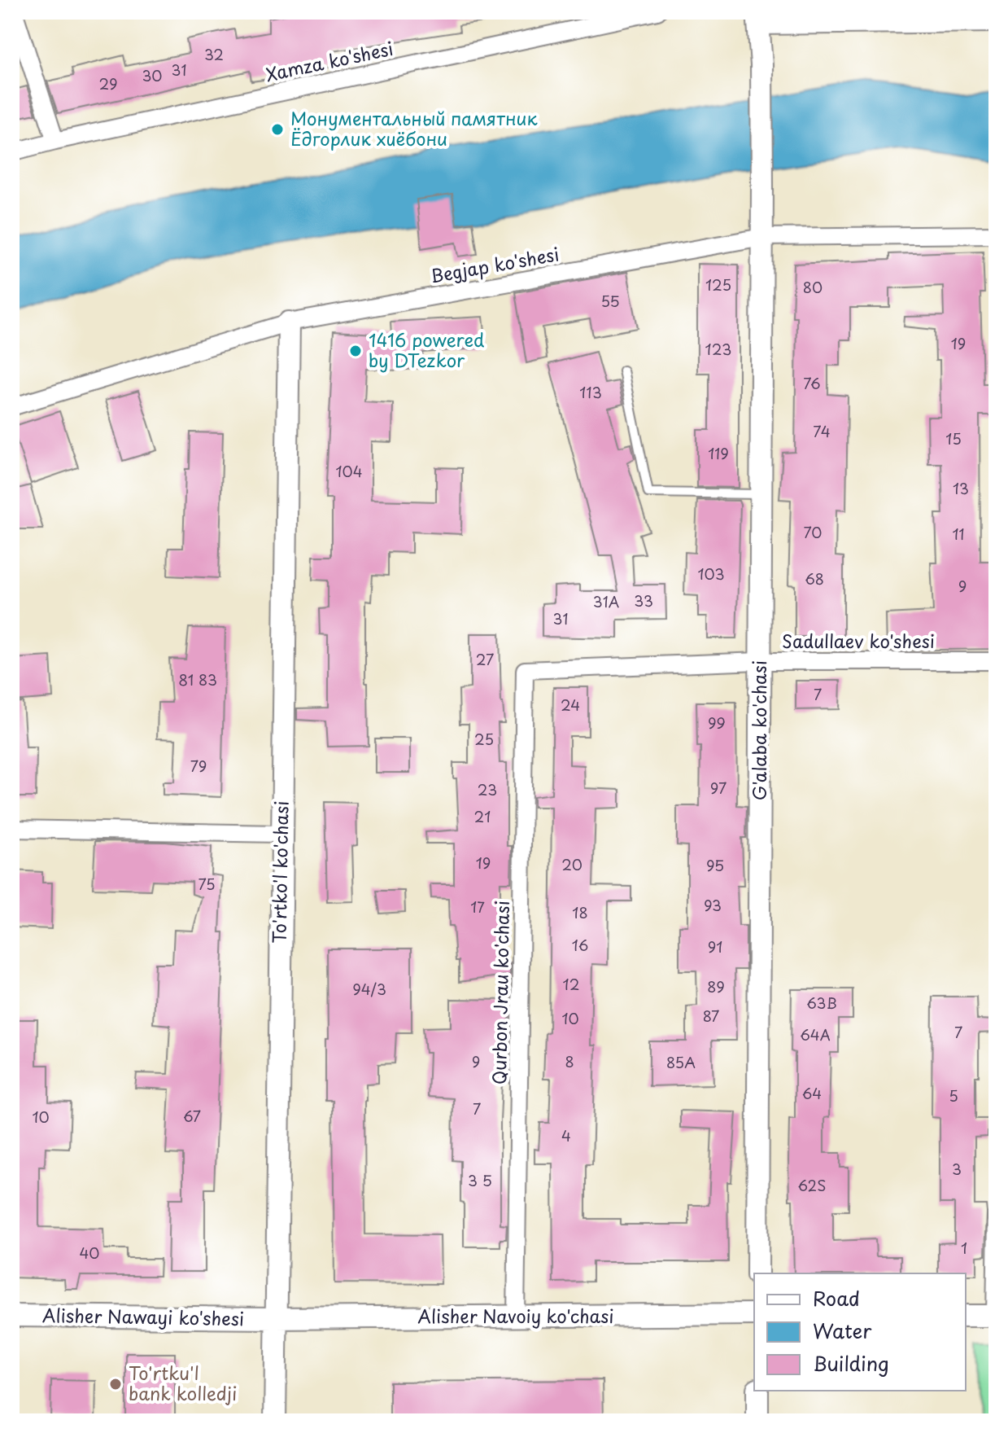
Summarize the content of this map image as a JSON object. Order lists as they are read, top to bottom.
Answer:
{
  "streets": {
    "street": [
      "Xamza ko'shesi",
      "Begjap ko'shesi",
      "Sadullaev ko'shesi",
      "G'alaba ko'chasi",
      "To'rtko'l ko'chasi",
      "Qurbon Jrau ko'chasi",
      "Alisher Navoiy ko'chasi",
      "Alisher Nawayi ko'shesi"
    ]
  },
  "crossings": [
    ["Begjap ko'shesi", "G'alaba ko'chasi"],
    ["Begjap ko'shesi", "To'rtko'l ko'chasi"],
    ["Sadullaev ko'shesi", "G'alaba ko'chasi"],
    ["Sadullaev ko'shesi", "Qurbon Jrau ko'chasi"],
    ["To'rtko'l ko'chasi", "Alisher Navoiy ko'chasi"],
    ["To'rtko'l ko'chasi", "Alisher Nawayi ko'shesi"],
    ["Qurbon Jrau ko'chasi", "Alisher Navoiy ko'chasi"],
    ["Alisher Navoiy ko'chasi", "Alisher Nawayi ko'shesi"]
  ],
  "places": ["Монументальный памятник Ёдгорлик хиёбони", "1416 powered by DTezkor", "To'rtku'l bank kolledji"],
  "house_numbers": [
    "32",
    "31",
    "30",
    "29",
    "125",
    "80",
    "55",
    "19",
    "123",
    "76",
    "113",
    "74",
    "15",
    "119",
    "104",
    "13",
    "70",
    "11",
    "103",
    "68",
    "9",
    "33",
    "31A",
    "31",
    "27",
    "81 83",
    "7",
    "24",
    "99",
    "25",
    "79",
    "97",
    "23",
    "21",
    "19",
    "20",
    "95",
    "75",
    "93",
    "17",
    "18",
    "16",
    "91",
    "12",
    "89",
    "94/3",
    "63B",
    "87",
    "10",
    "7",
    "64A",
    "9",
    "8",
    "85A",
    "64",
    "5",
    "7",
    "67",
    "10",
    "4",
    "3",
    "3 5",
    "62S",
    "1",
    "40"
  ],
  "legend": ["Road", "Water", "Building"]
}
